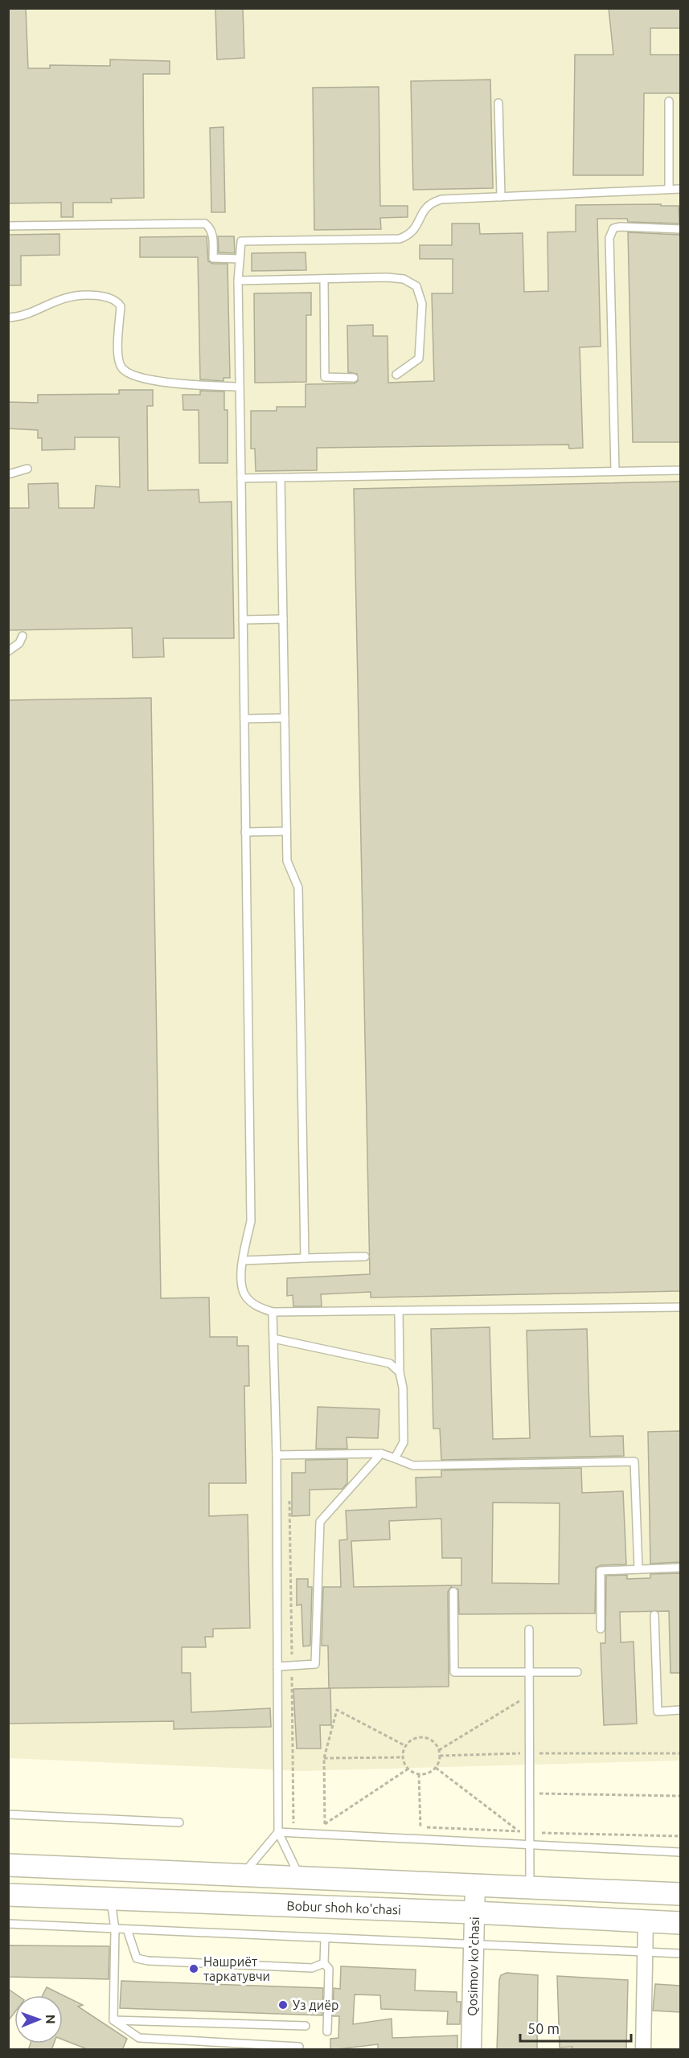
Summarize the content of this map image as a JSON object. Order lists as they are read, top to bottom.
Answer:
{
  "streets": {
    "main road": ["Bobur shoh ko'chasi"],
    "street": ["Qosimov ko'chasi"]
  },
  "crossings": [
    ["Bobur shoh ko'chasi", "Qosimov ko'chasi"]
  ],
  "places": ["Нашриёт таркатувчи", "Уз диёр"],
  "scale_bar": "50 m",
  "north": "right"
}
